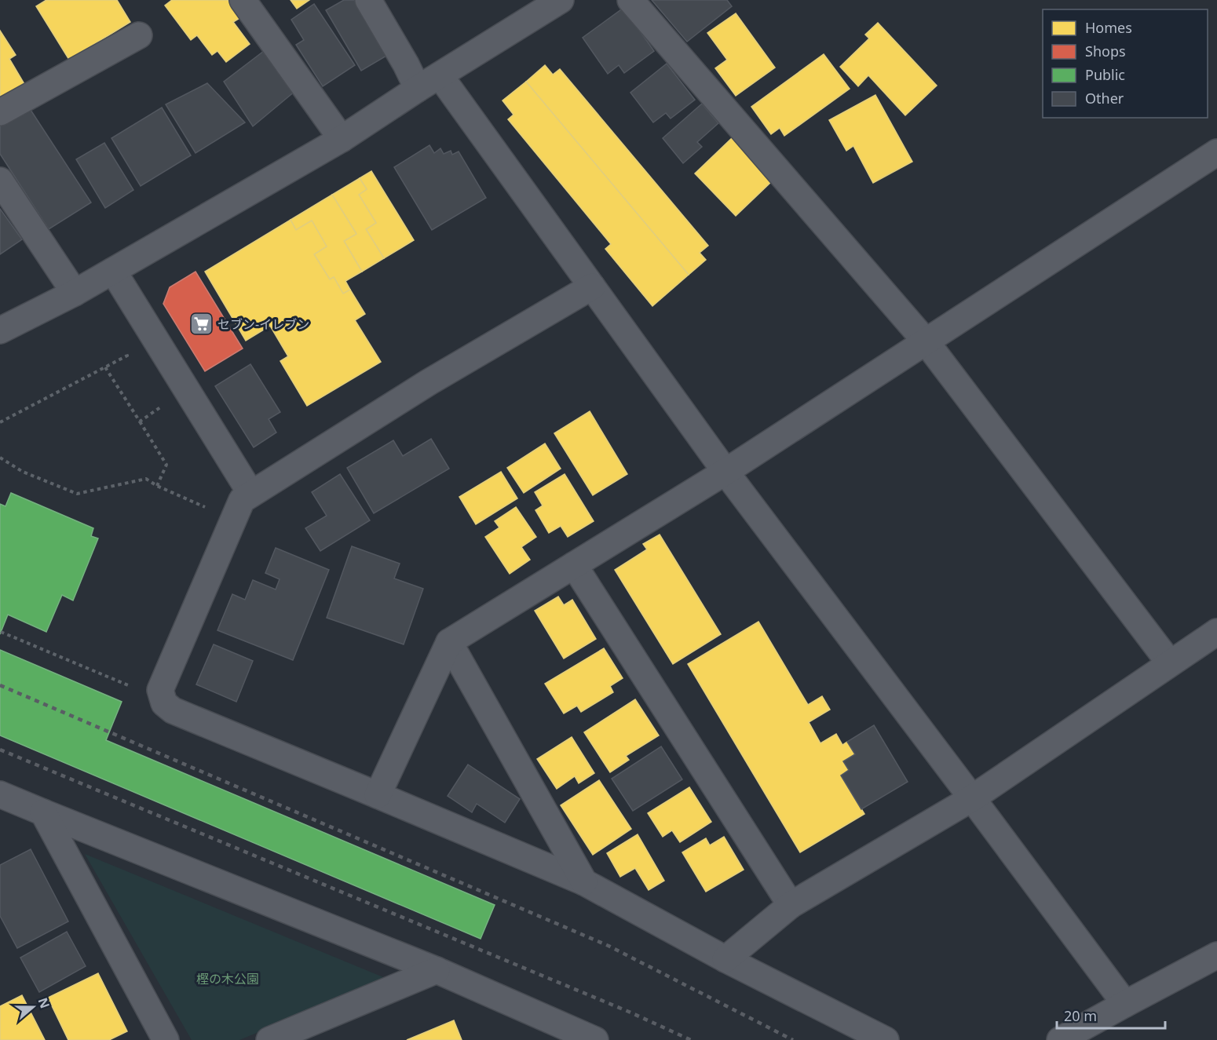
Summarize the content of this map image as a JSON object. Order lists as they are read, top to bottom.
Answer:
{
  "parks": ["樫の木公園"],
  "places": {
    "supermarket": ["セブン-イレブン"]
  },
  "legend": [
    "Homes",
    "Shops",
    "Public",
    "Other"
  ],
  "scale_bar": "20 m",
  "north": "right"
}
